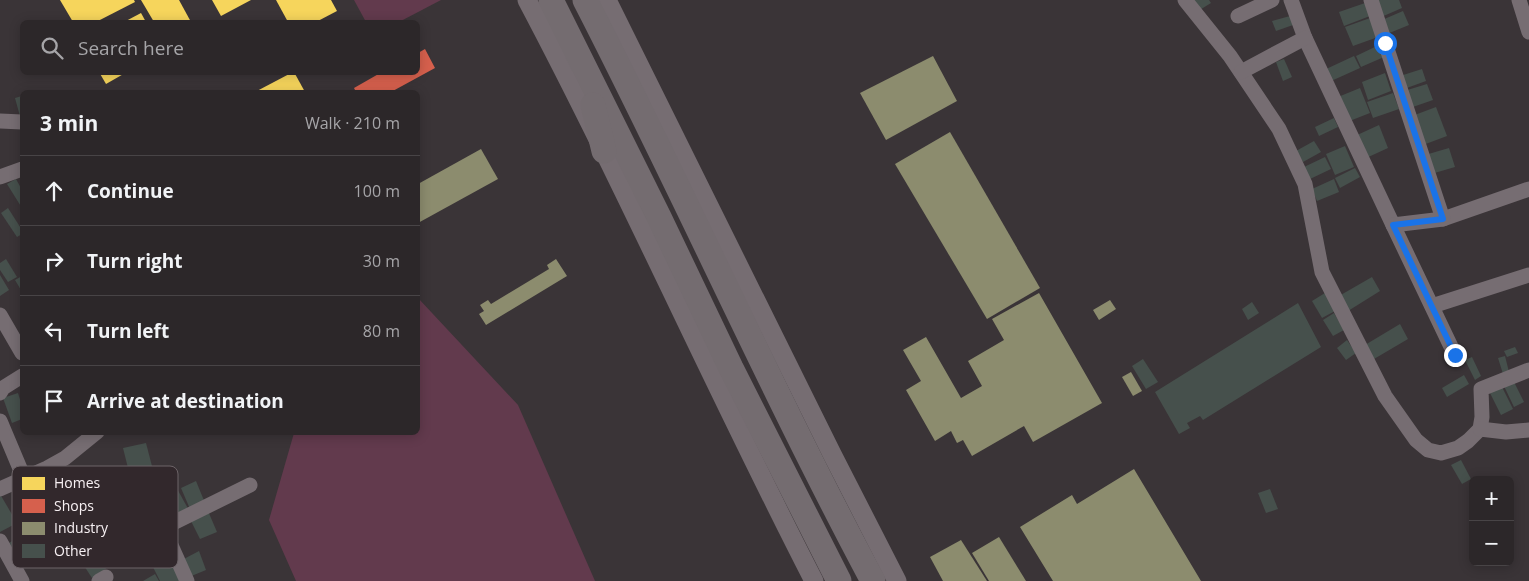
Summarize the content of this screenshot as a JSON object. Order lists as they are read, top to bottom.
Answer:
{
  "legend": [
    "Homes",
    "Shops",
    "Industry",
    "Other"
  ],
  "page": {
    "search": "Search here",
    "heading": ["3 min", "Walk · 210 m"],
    "list": [
      ["Continue", "100 m"],
      ["Turn right", "30 m"],
      ["Turn left", "80 m"],
      "Arrive at destination"
    ],
    "map_buttons": ["+", "−"]
  }
}
